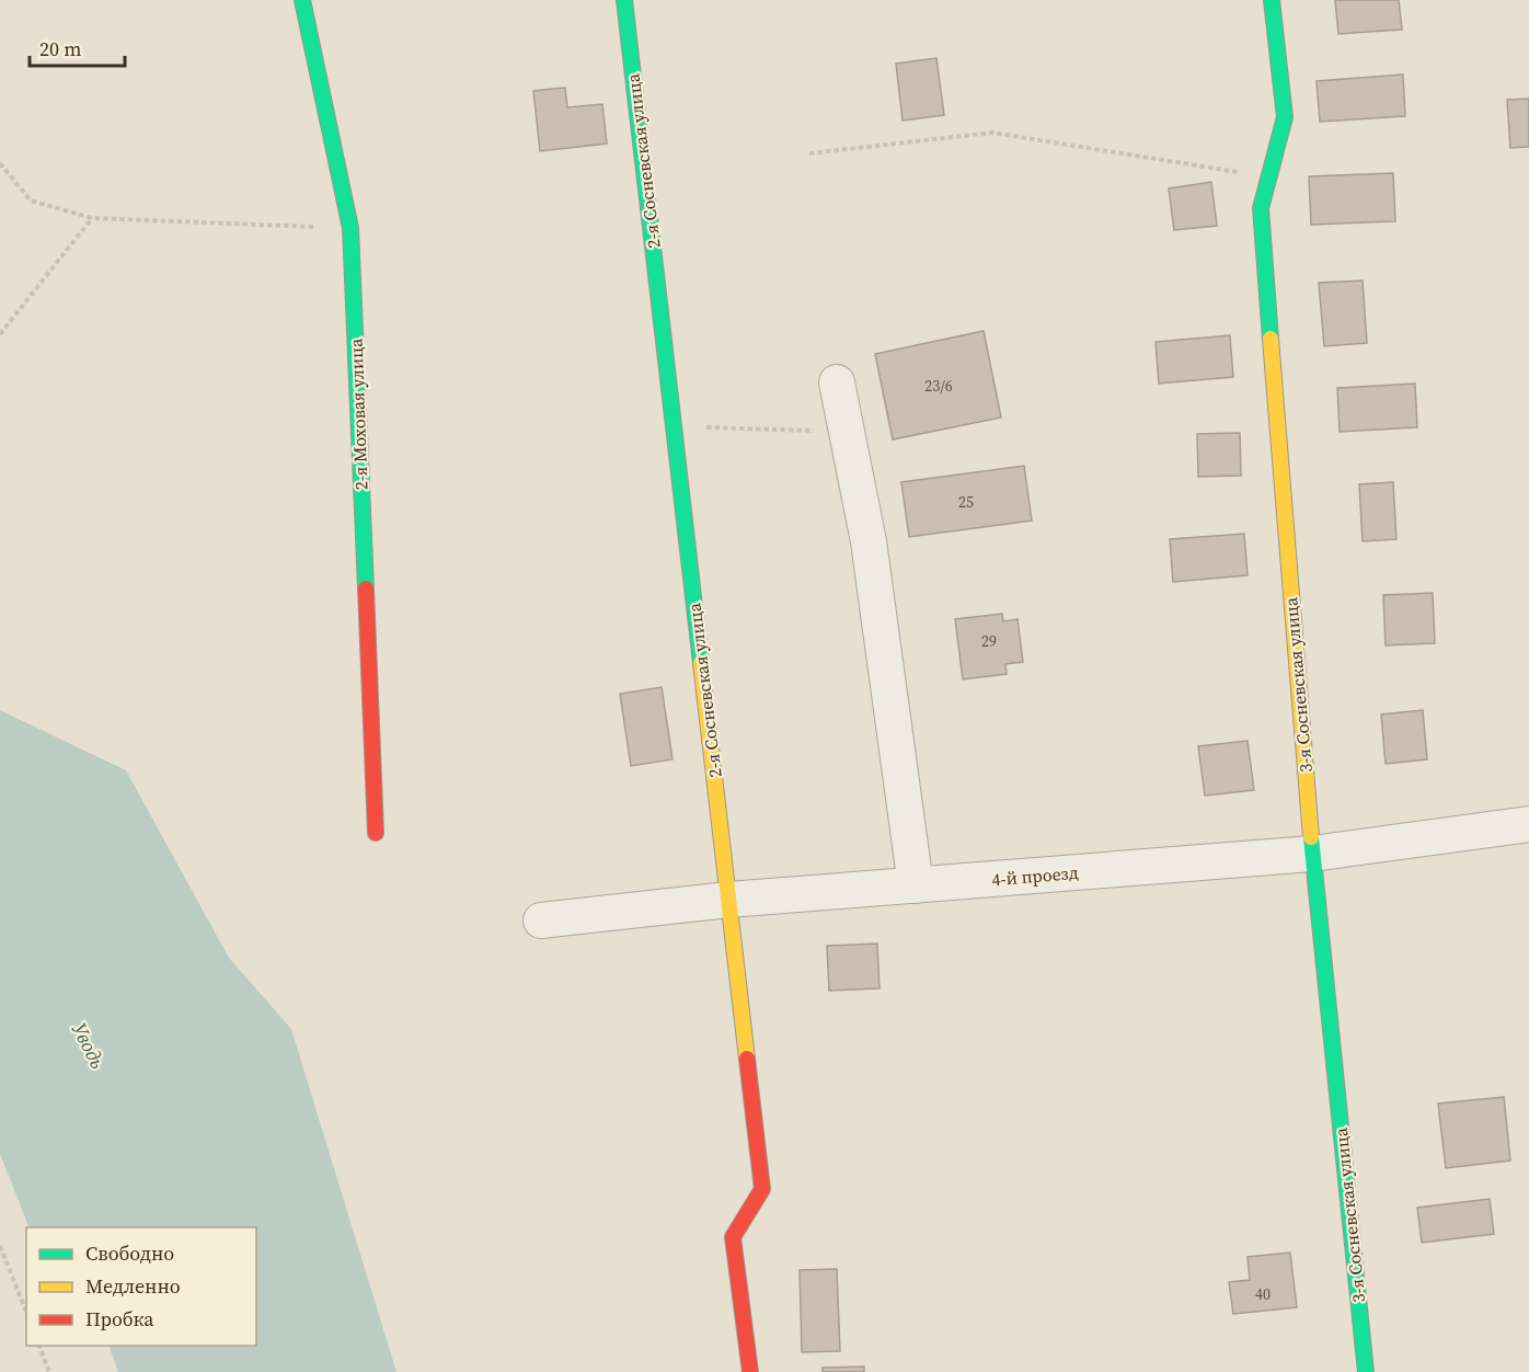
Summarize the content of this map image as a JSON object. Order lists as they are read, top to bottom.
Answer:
{
  "streets": {
    "street": [
      "2-я Сосневская улица",
      "2-я Моховая улица",
      "3-я Сосневская улица",
      "4-й проезд"
    ]
  },
  "crossings": [
    ["2-я Сосневская улица", "4-й проезд"],
    ["3-я Сосневская улица", "4-й проезд"]
  ],
  "water": ["Уводь"],
  "house_numbers": [
    "23/6",
    "25",
    "29",
    "40"
  ],
  "legend": ["Свободно", "Медленно", "Пробка"],
  "scale_bar": "20 m"
}
